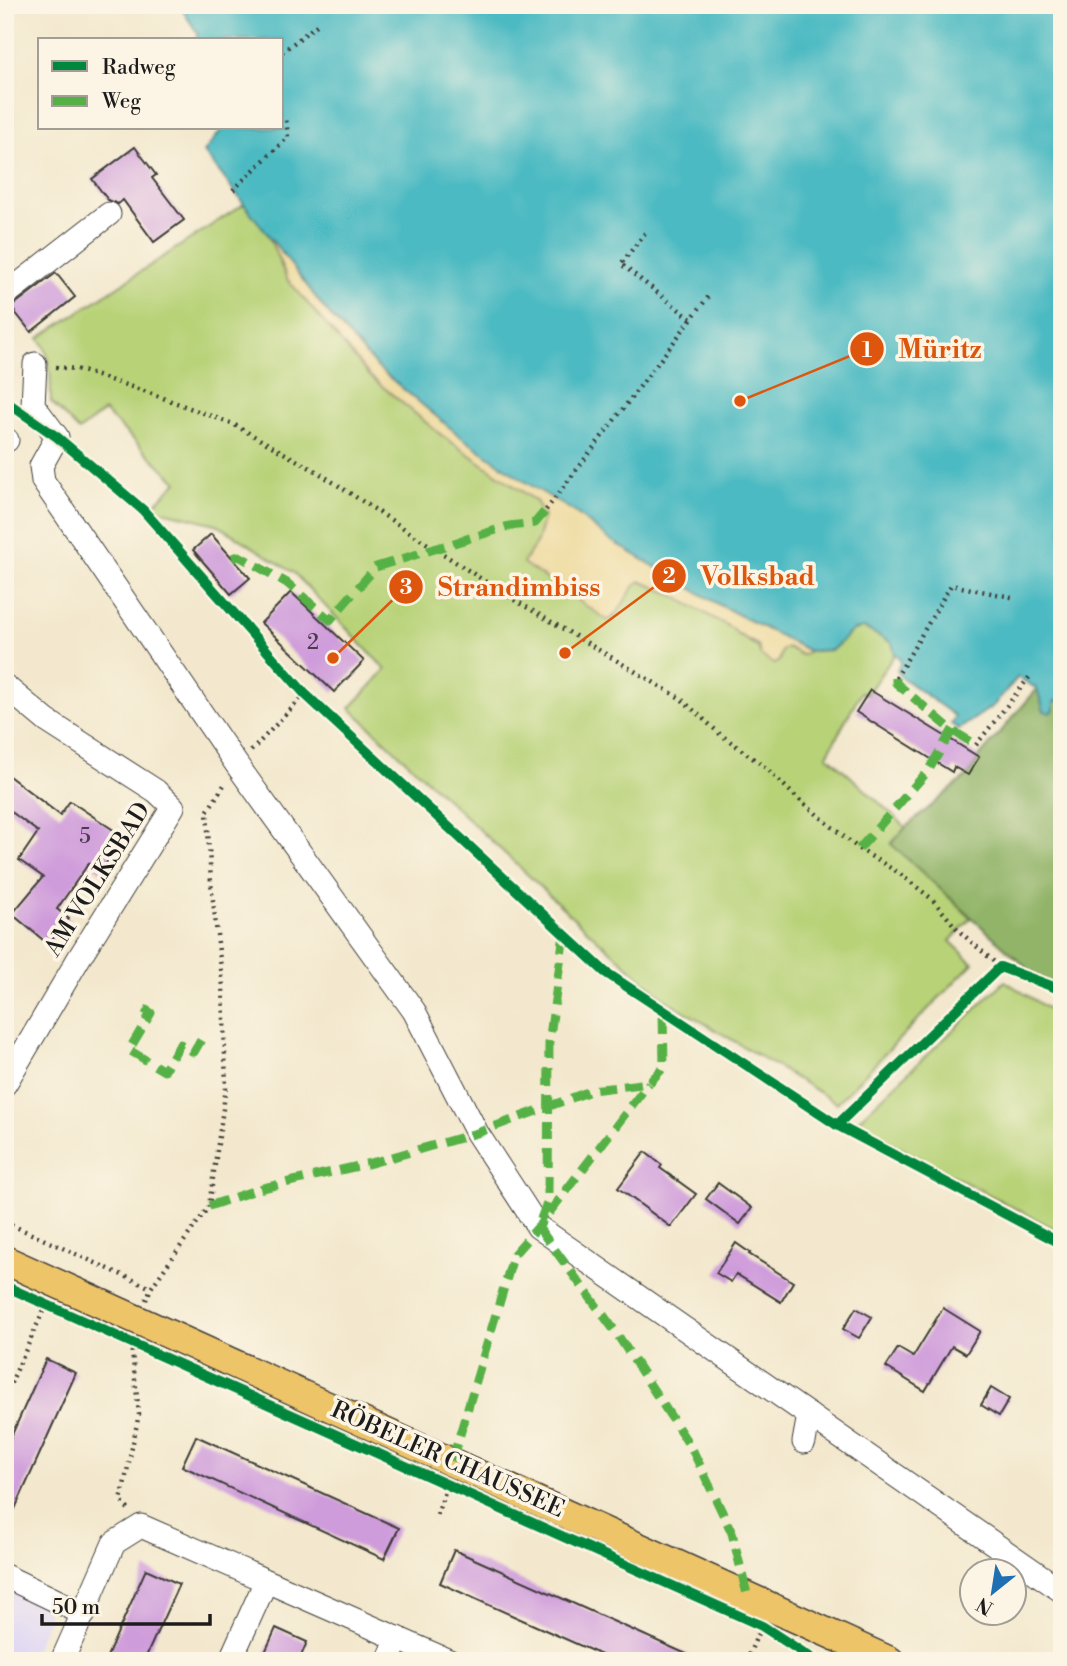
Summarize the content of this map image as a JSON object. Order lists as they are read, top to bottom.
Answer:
{
  "streets": {
    "main road": ["RÖBELER CHAUSSEE"],
    "street": ["AM VOLKSBAD"]
  },
  "places": ["Müritz", "Volksbad", "Strandimbiss"],
  "house_numbers": ["2", "5"],
  "legend": ["Radweg", "Weg"],
  "scale_bar": "50 m",
  "north": "bottom left"
}
